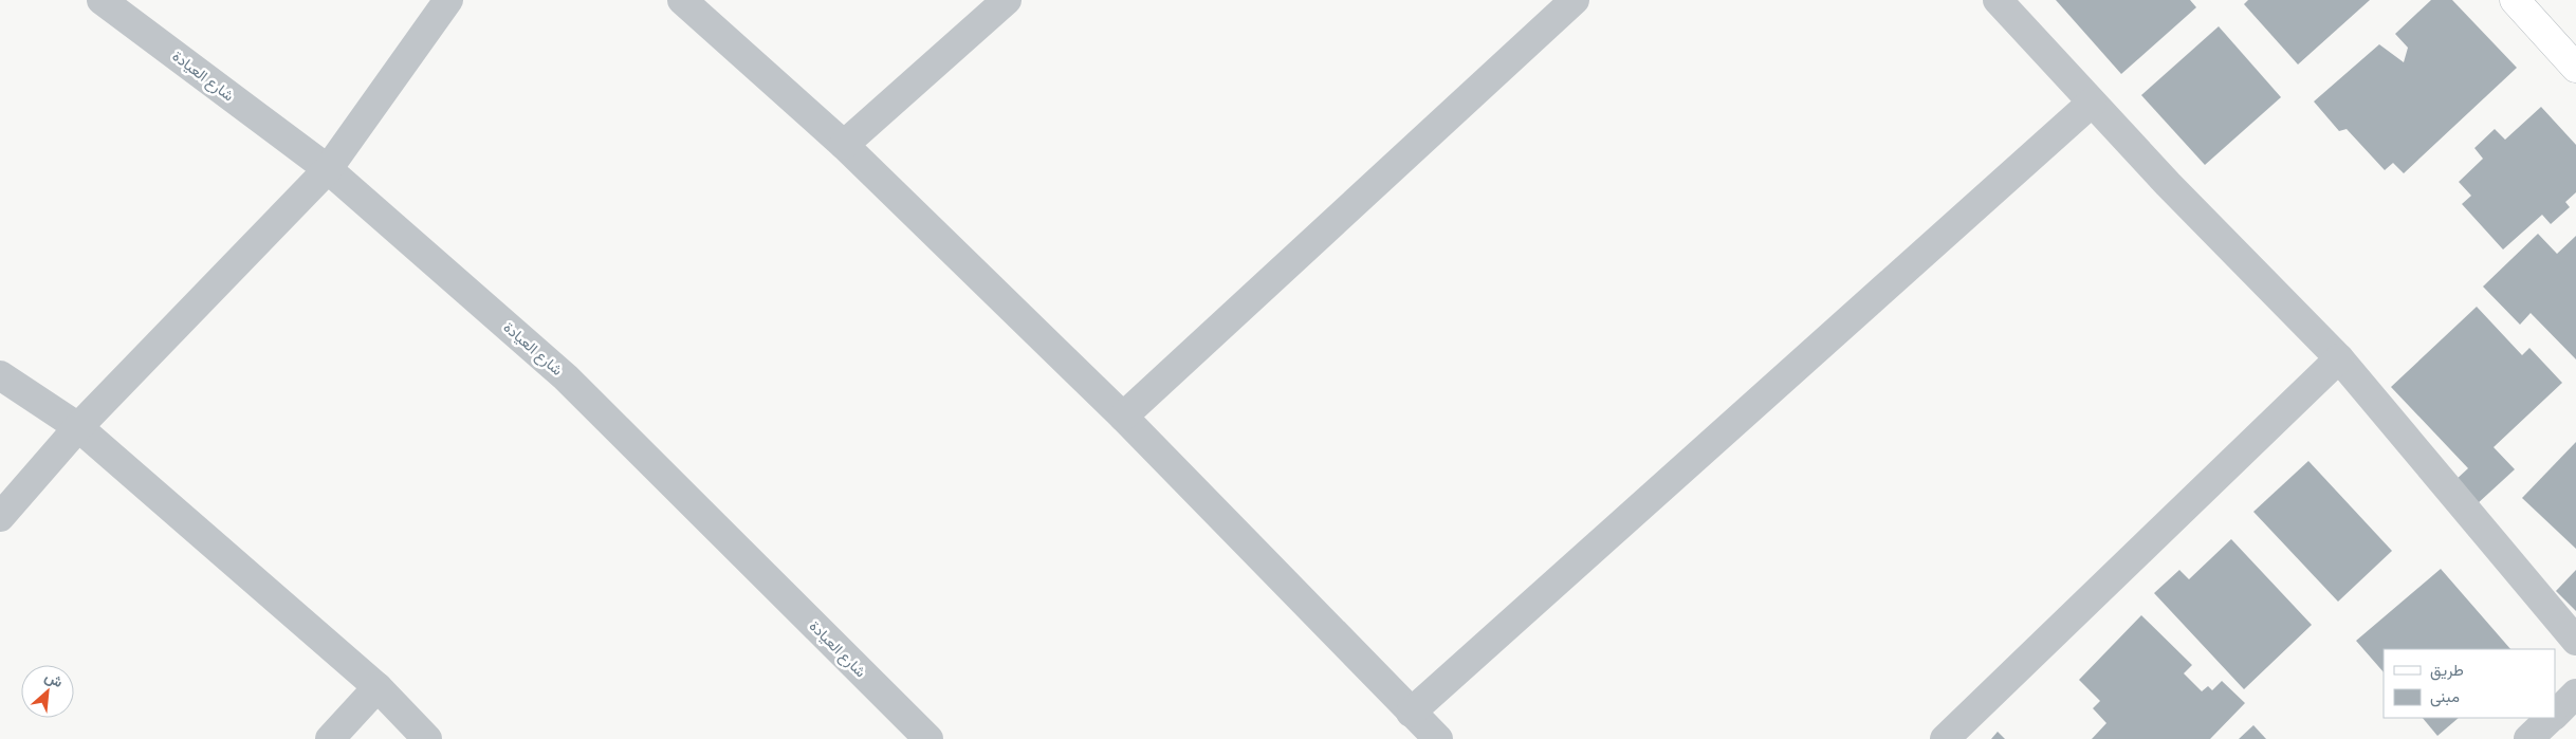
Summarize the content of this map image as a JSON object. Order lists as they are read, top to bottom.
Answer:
{
  "streets": {
    "street": ["شارع العيادة"]
  },
  "legend": ["طريق", "مبنى"],
  "north": "top right"
}
